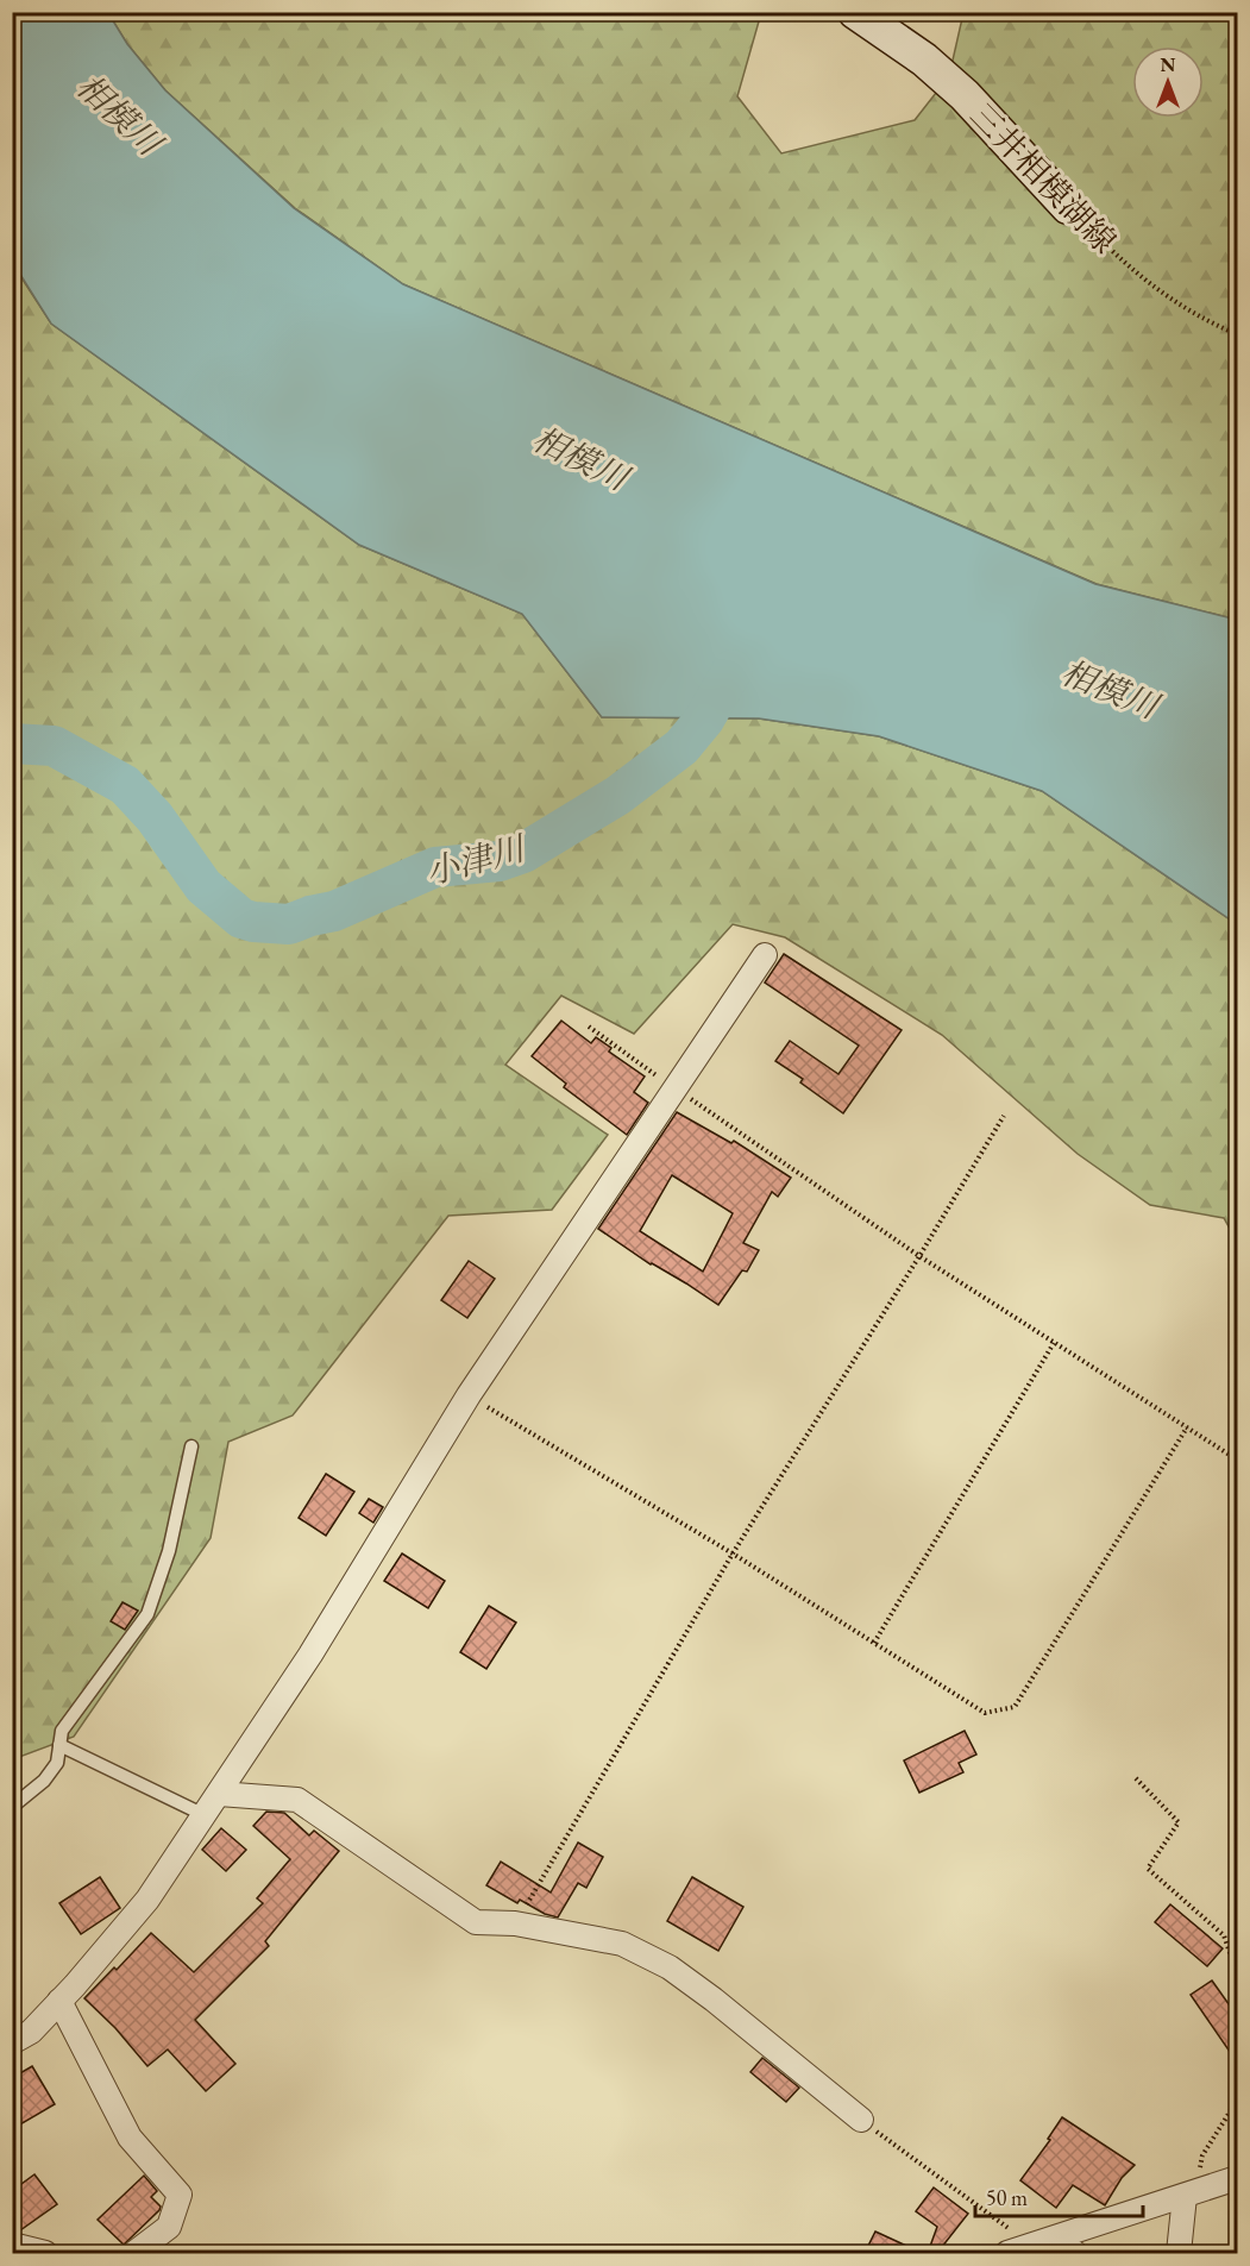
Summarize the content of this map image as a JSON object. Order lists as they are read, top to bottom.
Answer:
{
  "streets": {
    "main road": ["三井相模湖線"]
  },
  "water": ["相模川", "小津川"],
  "scale_bar": "50 m",
  "north": "top"
}
